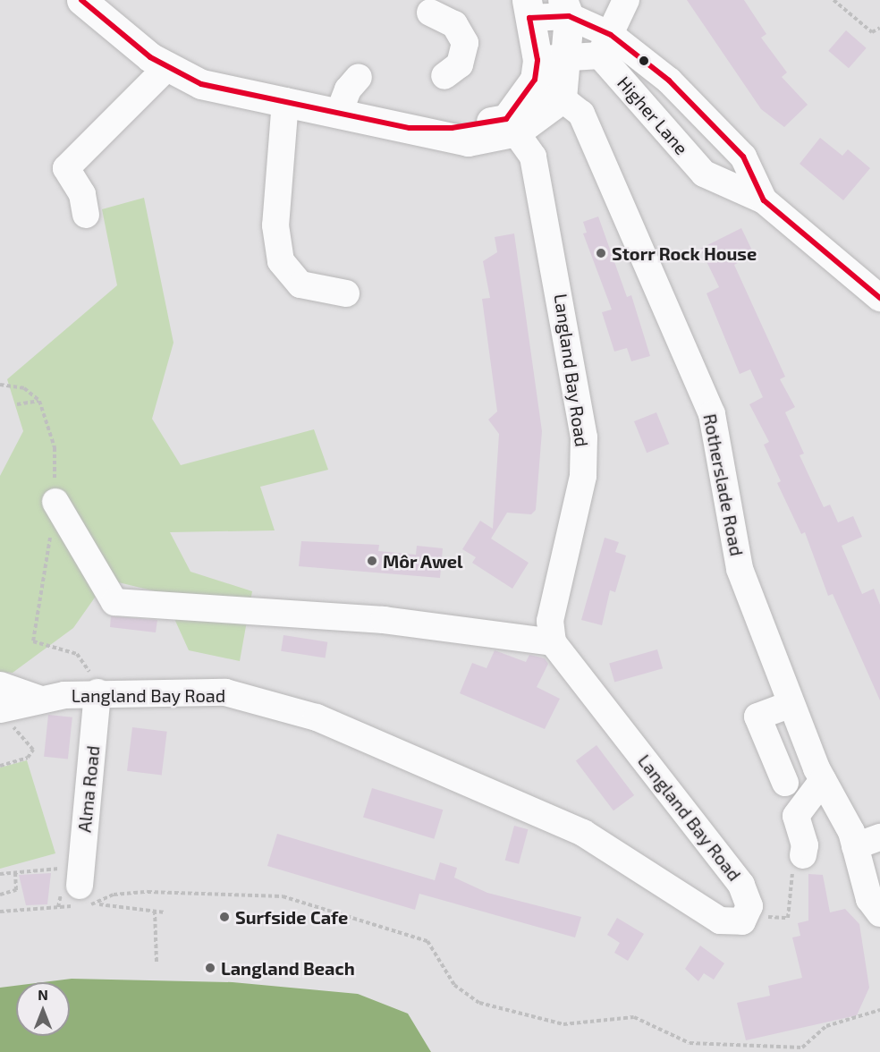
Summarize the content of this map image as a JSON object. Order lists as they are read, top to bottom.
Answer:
{
  "streets": {
    "street": [
      "Higher Lane",
      "Langland Bay Road",
      "Rotherslade Road",
      "Alma Road"
    ]
  },
  "crossings": [
    ["Langland Bay Road", "Alma Road"]
  ],
  "places": [
    "Storr Rock House",
    "Môr Awel",
    "Surfside Cafe",
    "Langland Beach"
  ],
  "north": "top"
}
